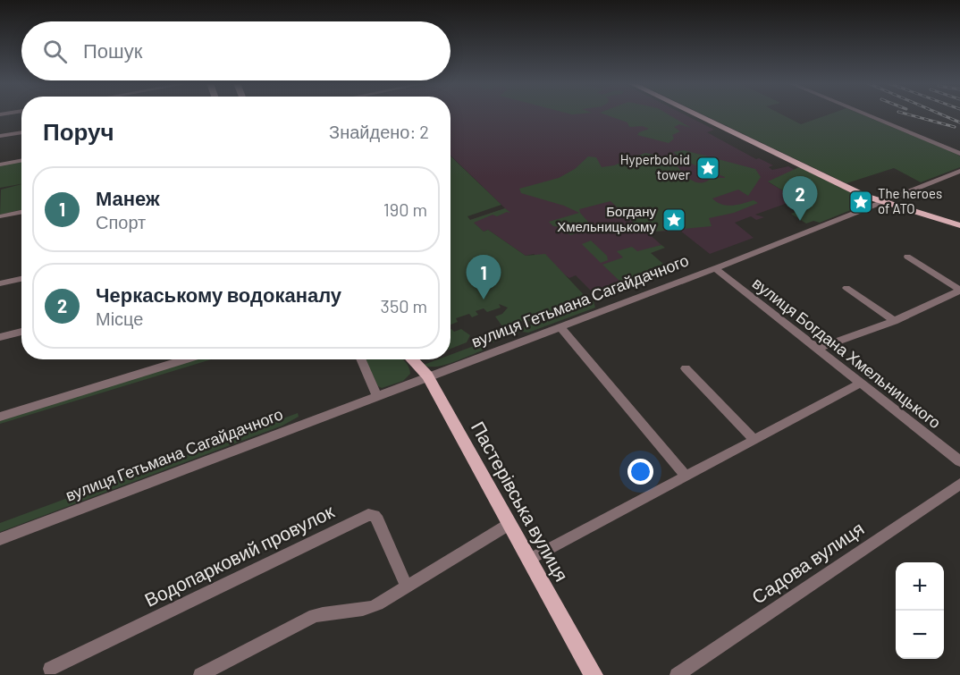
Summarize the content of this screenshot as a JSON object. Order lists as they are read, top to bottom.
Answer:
{
  "streets": {
    "main road": ["Пастерівська вулиця"],
    "street": [
      "вулиця Гетьмана Сагайдачного",
      "вулиця Богдана Хмельницького",
      "Водопарковий провулок",
      "Садова вулиця"
    ]
  },
  "crossings": [
    ["вулиця Гетьмана Сагайдачного", "вулиця Богдана Хмельницького"],
    ["вулиця Гетьмана Сагайдачного", "Пастерівська вулиця"]
  ],
  "places": {
    "place": ["Hyperboloid tower", "The heroes of ATO", "Богдану Хмельницькому"]
  },
  "page": {
    "search": "Пошук",
    "heading": ["Поруч", "Знайдено: 2"],
    "list": [
      {
        "mark": "1",
        "name": "Манеж",
        "note": "Спорт",
        "value": "190 m"
      },
      {
        "mark": "2",
        "name": "Черкаському водоканалу",
        "note": "Місце",
        "value": "350 m"
      }
    ],
    "pins": ["2", "1"],
    "map_buttons": ["+", "−"]
  }
}
